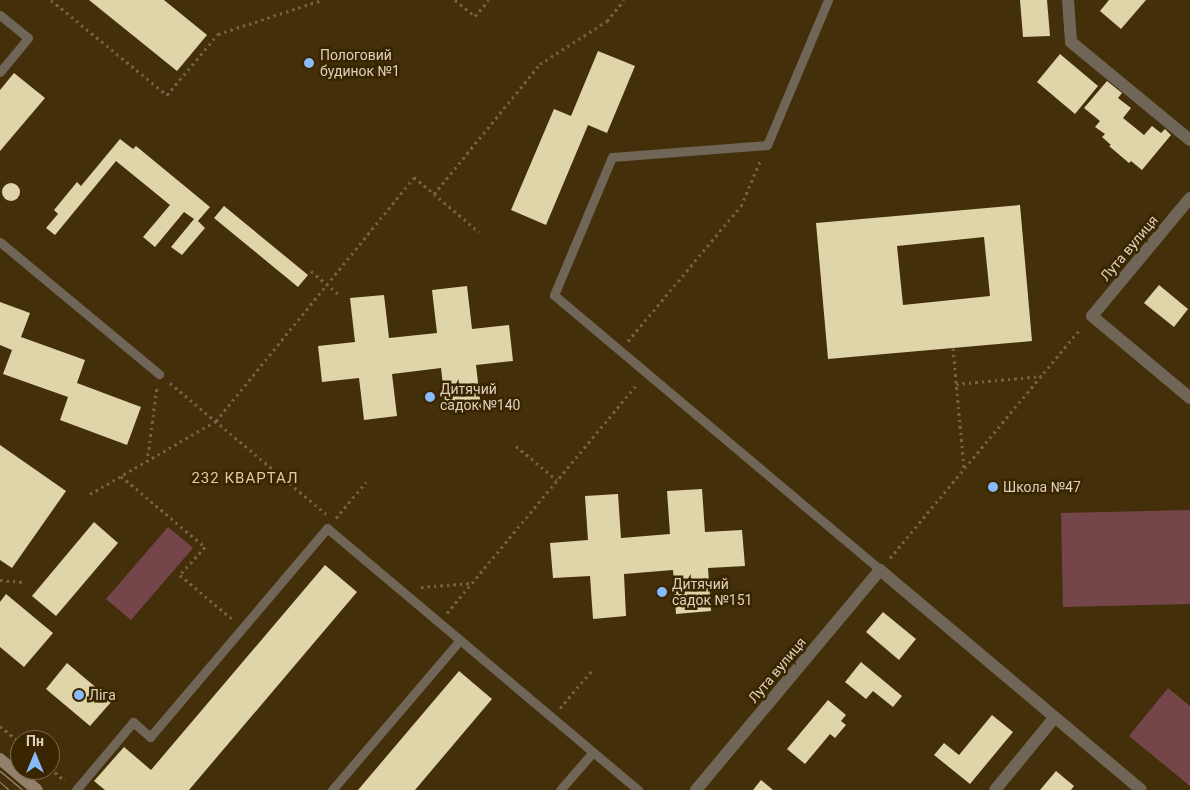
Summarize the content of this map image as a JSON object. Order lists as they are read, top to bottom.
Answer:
{
  "streets": {
    "street": ["Лута вулиця"]
  },
  "districts": ["232 КВАРТАЛ"],
  "places": [
    "Пологовий будинок №1",
    "Дитячий садок №140",
    "Школа №47",
    "Дитячий садок №151",
    "Ліга"
  ],
  "north": "top"
}
